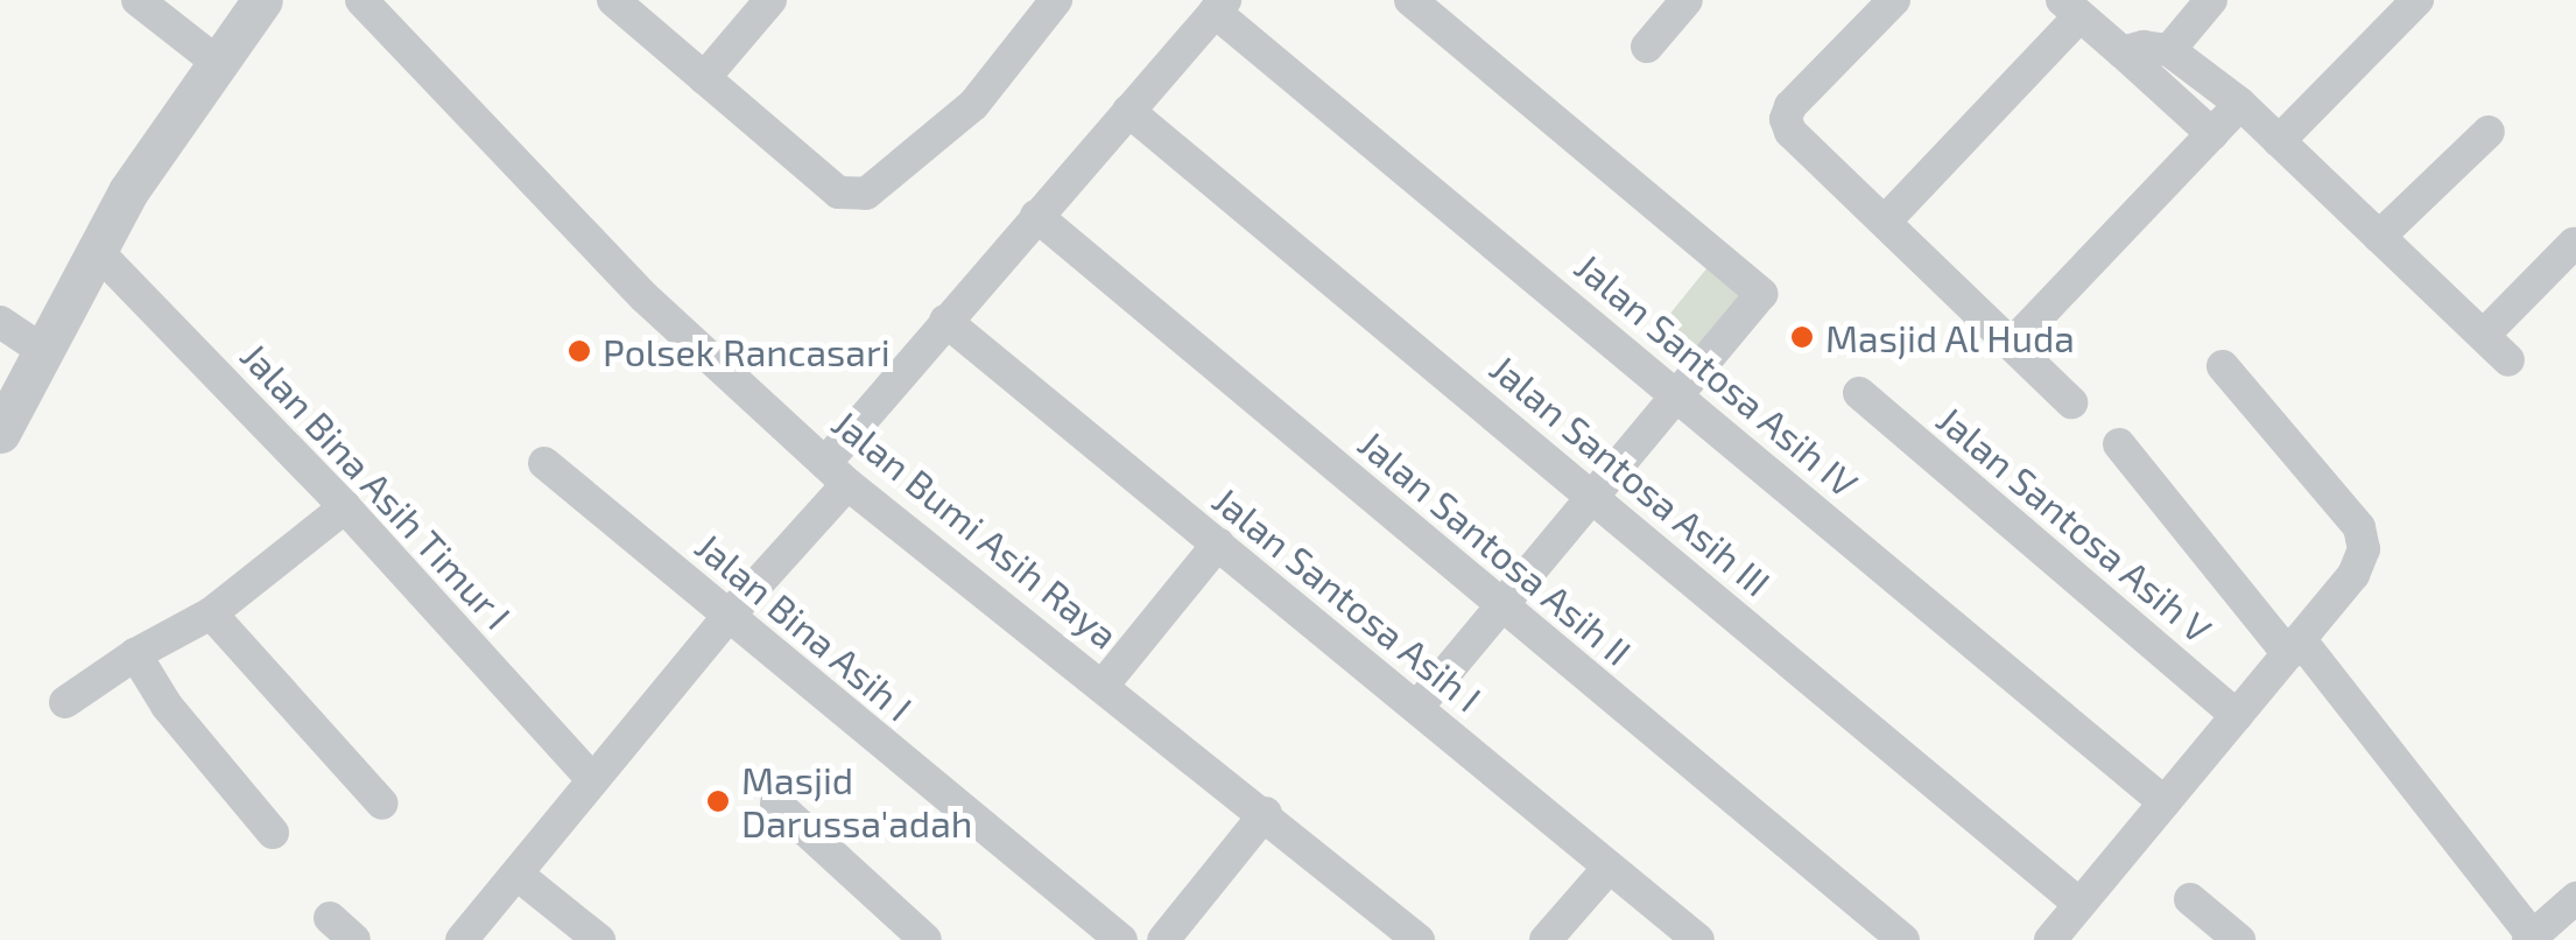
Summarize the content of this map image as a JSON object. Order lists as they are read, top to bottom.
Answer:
{
  "streets": {
    "street": [
      "Jalan Santosa Asih IV",
      "Jalan Santosa Asih III",
      "Jalan Bina Asih Timur I",
      "Jalan Santosa Asih V",
      "Jalan Bumi Asih Raya",
      "Jalan Santosa Asih II",
      "Jalan Santosa Asih I",
      "Jalan Bina Asih I"
    ]
  },
  "places": ["Masjid Al Huda", "Polsek Rancasari", "Masjid Darussa'adah"]
}
